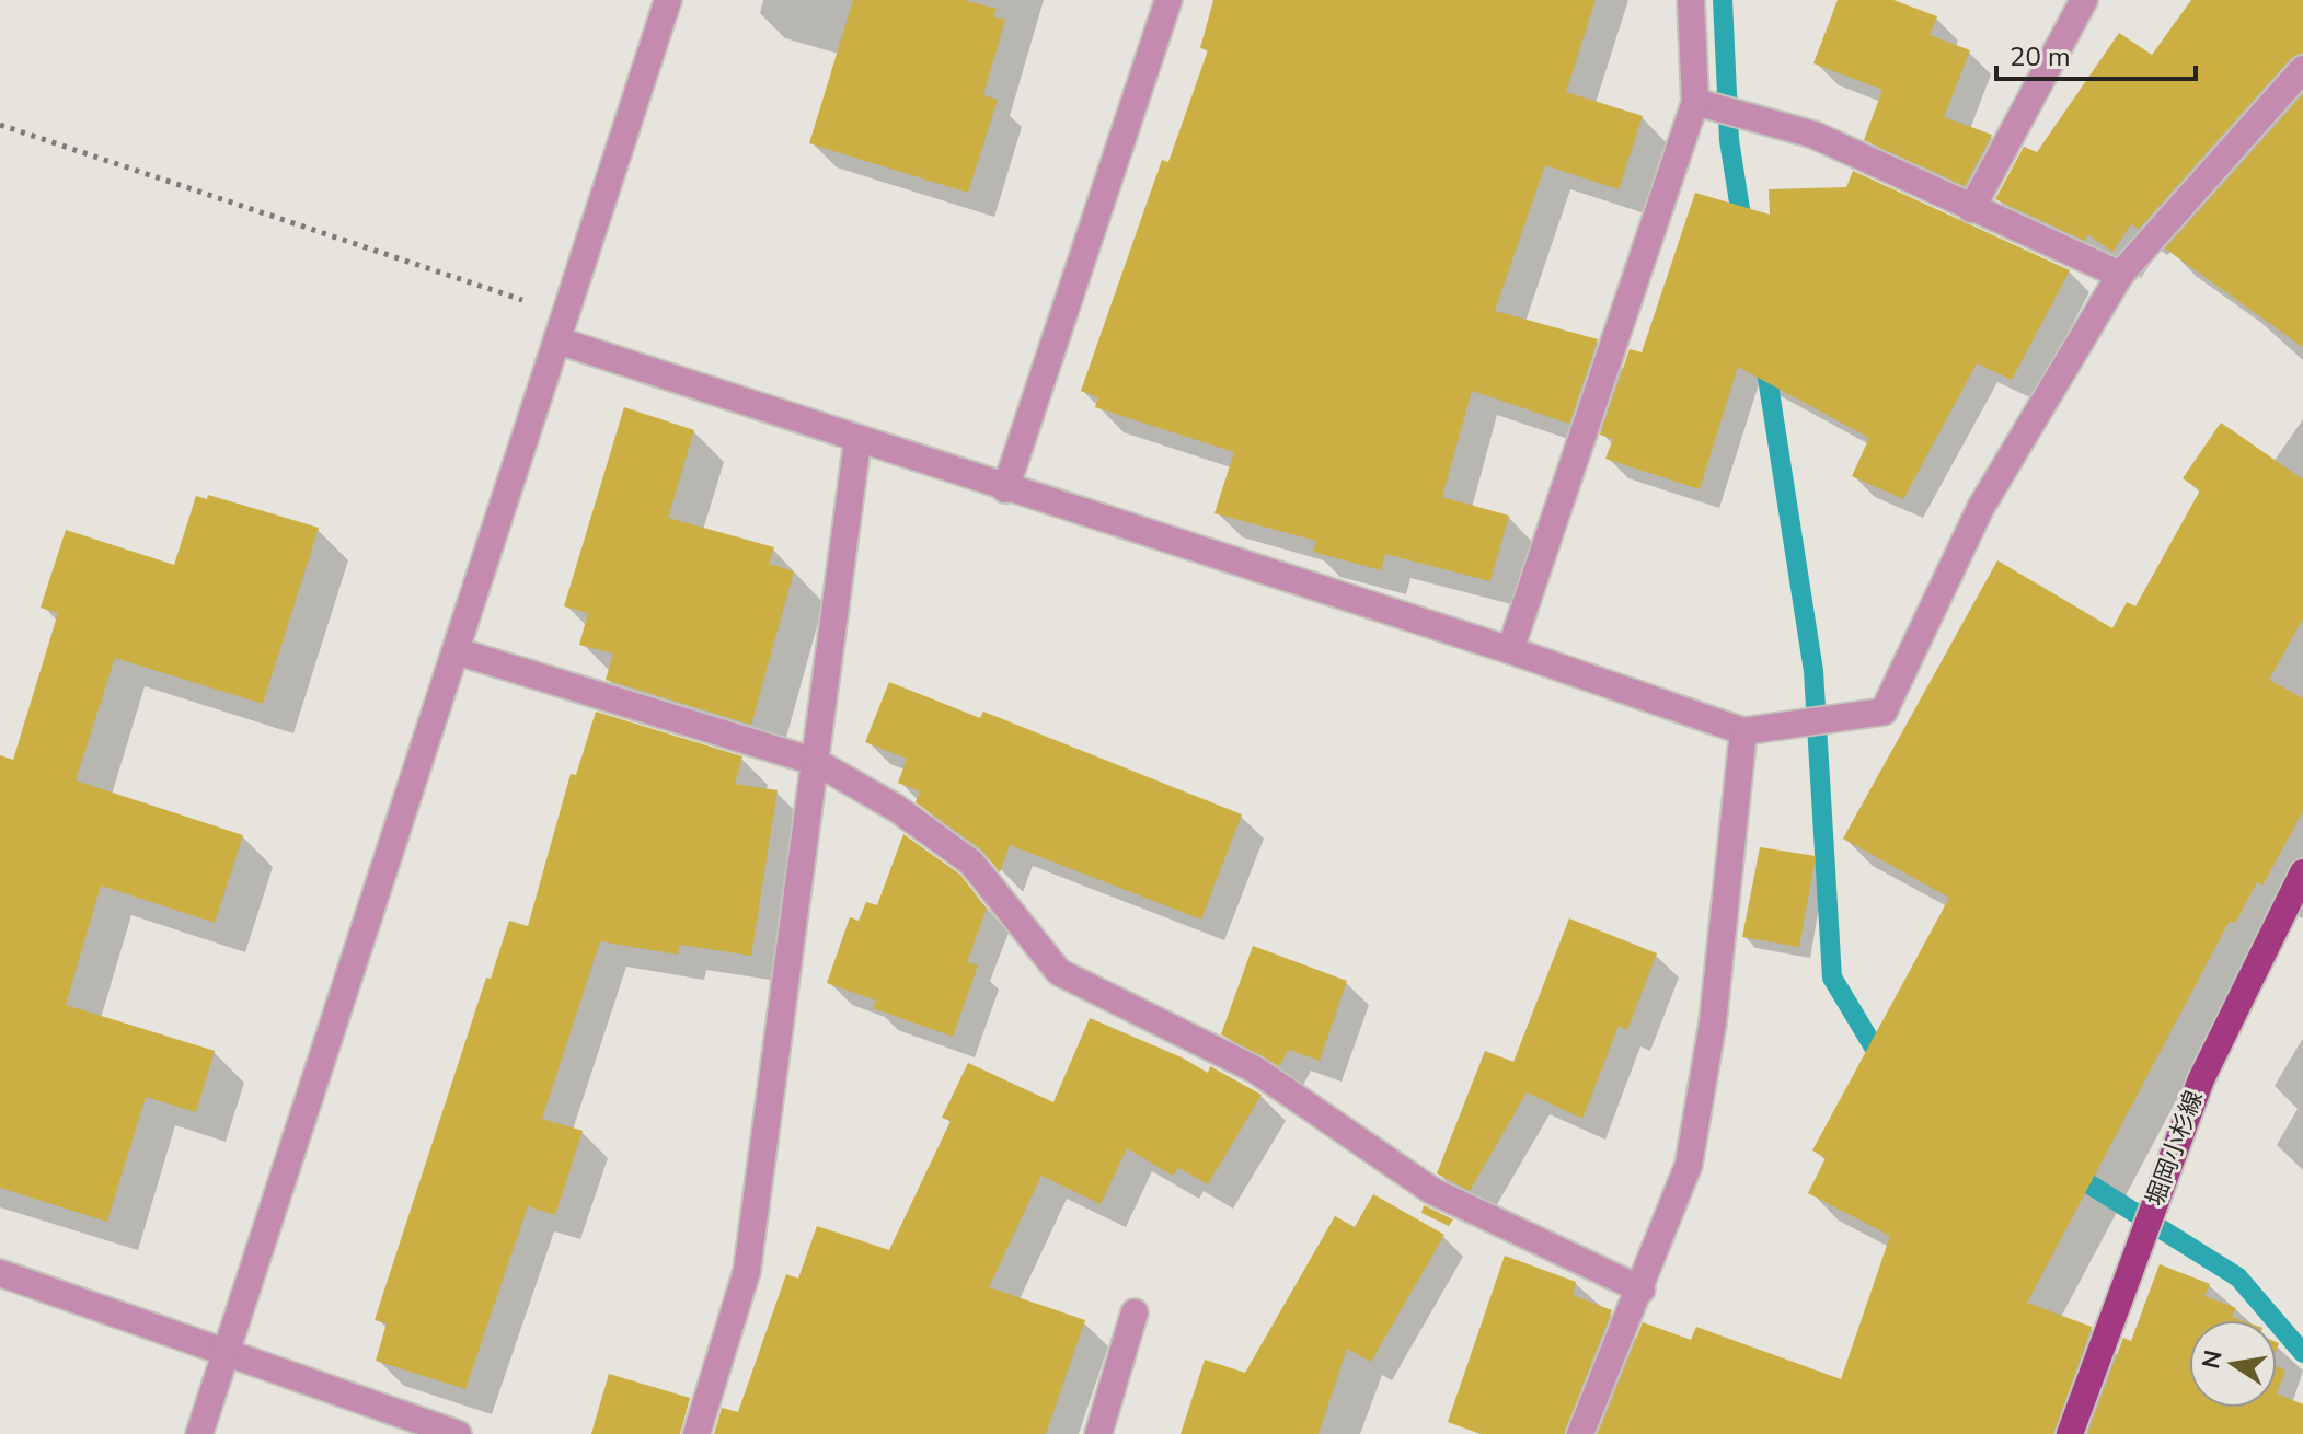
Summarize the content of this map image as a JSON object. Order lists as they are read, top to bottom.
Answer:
{
  "streets": {
    "main road": ["堀岡小杉線"]
  },
  "scale_bar": "20 m",
  "north": "left"
}
